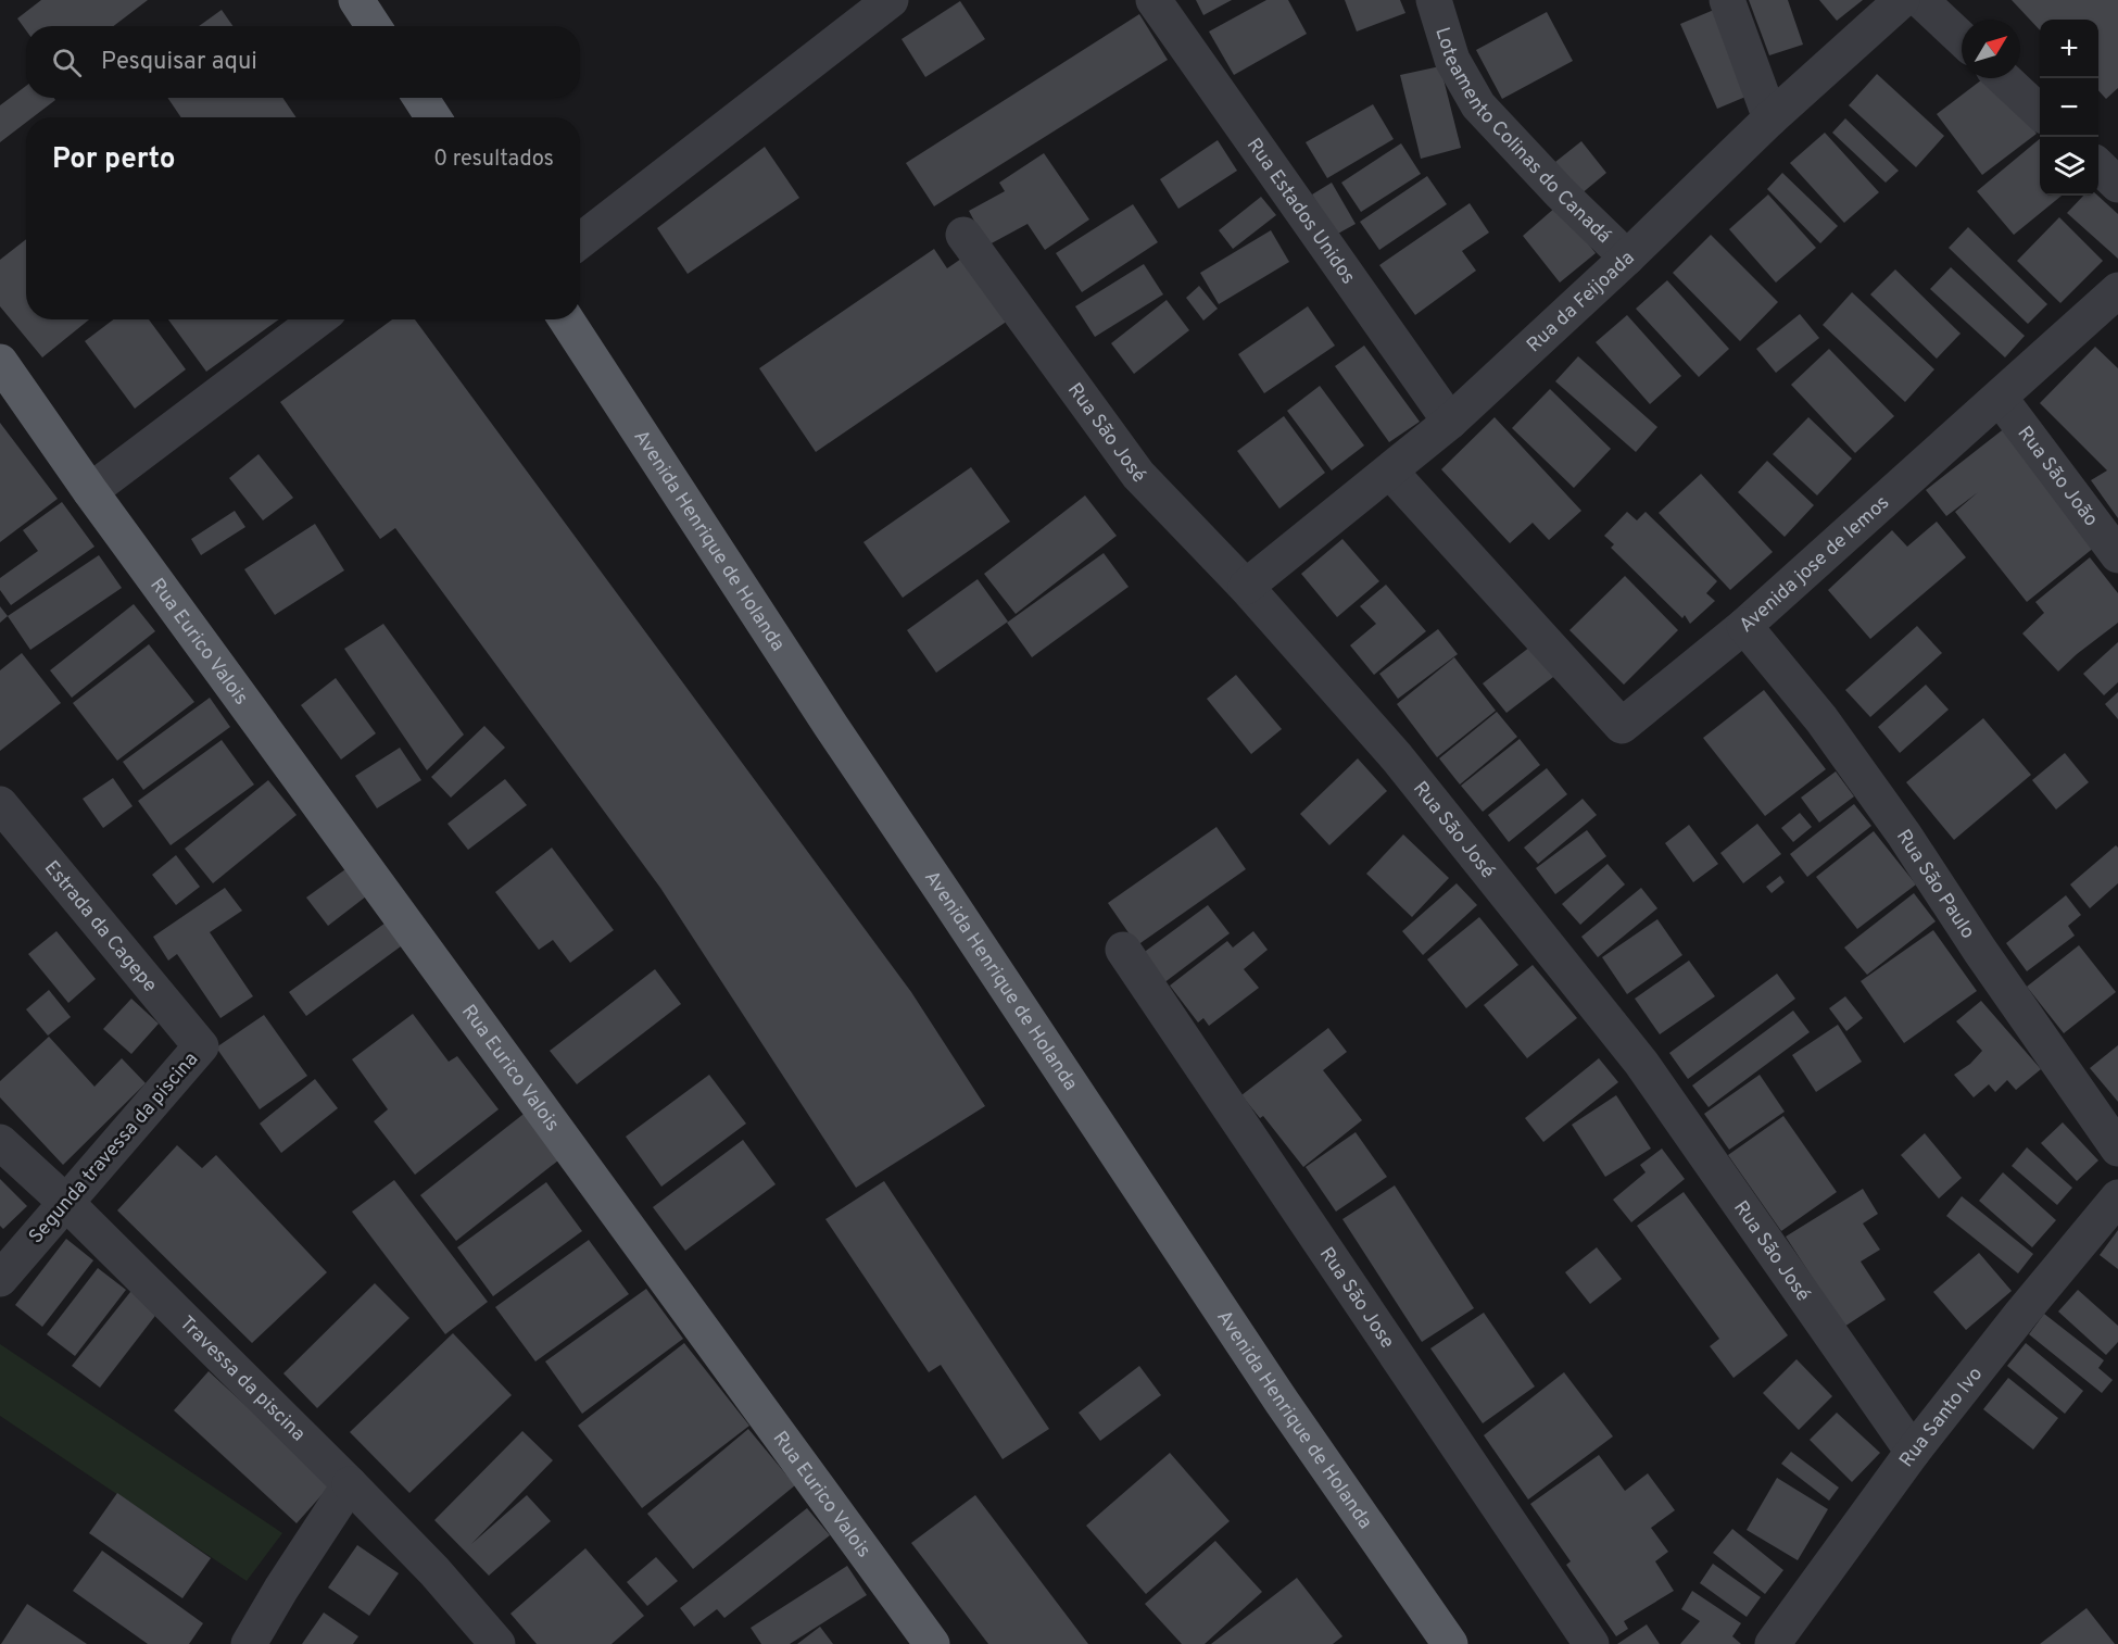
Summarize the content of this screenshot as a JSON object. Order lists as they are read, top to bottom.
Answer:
{
  "streets": {
    "main road": ["Avenida Henrique de Holanda", "Rua Eurico Valois"],
    "street": [
      "Loteamento Colinas do Canadá",
      "Rua Estados Unidos",
      "Rua da Feijoada",
      "Rua São José",
      "Rua São João",
      "Avenida jose de lemos",
      "Rua São Paulo",
      "Estrada da Cagepe",
      "Segunda travessa da piscina",
      "Rua São Jose",
      "Travessa da piscina",
      "Rua Santo Ivo"
    ]
  },
  "crossings": [
    ["Loteamento Colinas do Canadá", "Rua da Feijoada"],
    ["Rua Estados Unidos", "Rua da Feijoada"],
    ["Rua da Feijoada", "Rua São José"],
    ["Rua da Feijoada", "Avenida jose de lemos"],
    ["Rua São José", "Rua Santo Ivo"],
    ["Rua São João", "Avenida jose de lemos"],
    ["Avenida jose de lemos", "Rua São Paulo"],
    ["Estrada da Cagepe", "Segunda travessa da piscina"],
    ["Segunda travessa da piscina", "Travessa da piscina"]
  ],
  "north": "top right",
  "page": {
    "map_buttons": ["+", "−"],
    "search": "Pesquisar aqui",
    "heading": ["Por perto", "0 resultados"]
  }
}
